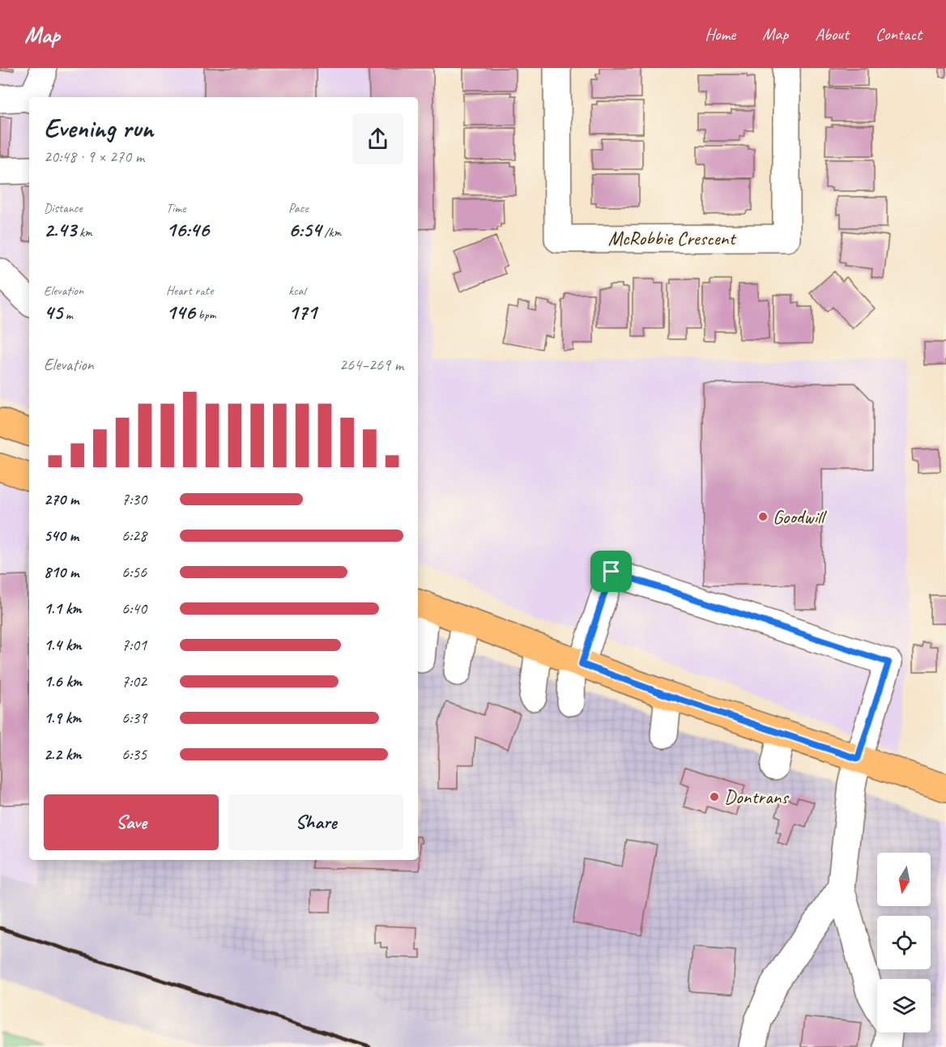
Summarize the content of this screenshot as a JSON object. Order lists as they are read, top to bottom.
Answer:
{
  "streets": {
    "street": ["McRobbie Crescent"]
  },
  "places": ["Goodwill", "Dontrans"],
  "north": "bottom",
  "page": {
    "header": "Map",
    "nav": [
      "Home",
      "Map",
      "About",
      "Contact"
    ],
    "heading": ["Evening run", "20:48 · 9 × 270 m"],
    "stats": [
      ["Distance", "2.43 km"],
      ["Time", "16:46"],
      ["Pace", "6:54 /km"],
      ["Elevation", "45 m"],
      ["Heart rate", "146 bpm"],
      ["kcal", "171"]
    ],
    "chart": ["Elevation", "264–269 m"],
    "list": [
      {
        "name": "270 m",
        "note": "7:30"
      },
      {
        "name": "540 m",
        "note": "6:28"
      },
      {
        "name": "810 m",
        "note": "6:56"
      },
      {
        "name": "1.1 km",
        "note": "6:40"
      },
      {
        "name": "1.4 km",
        "note": "7:01"
      },
      {
        "name": "1.6 km",
        "note": "7:02"
      },
      {
        "name": "1.9 km",
        "note": "6:39"
      },
      {
        "name": "2.2 km",
        "note": "6:35"
      }
    ],
    "buttons": ["Save", "Share"]
  }
}
